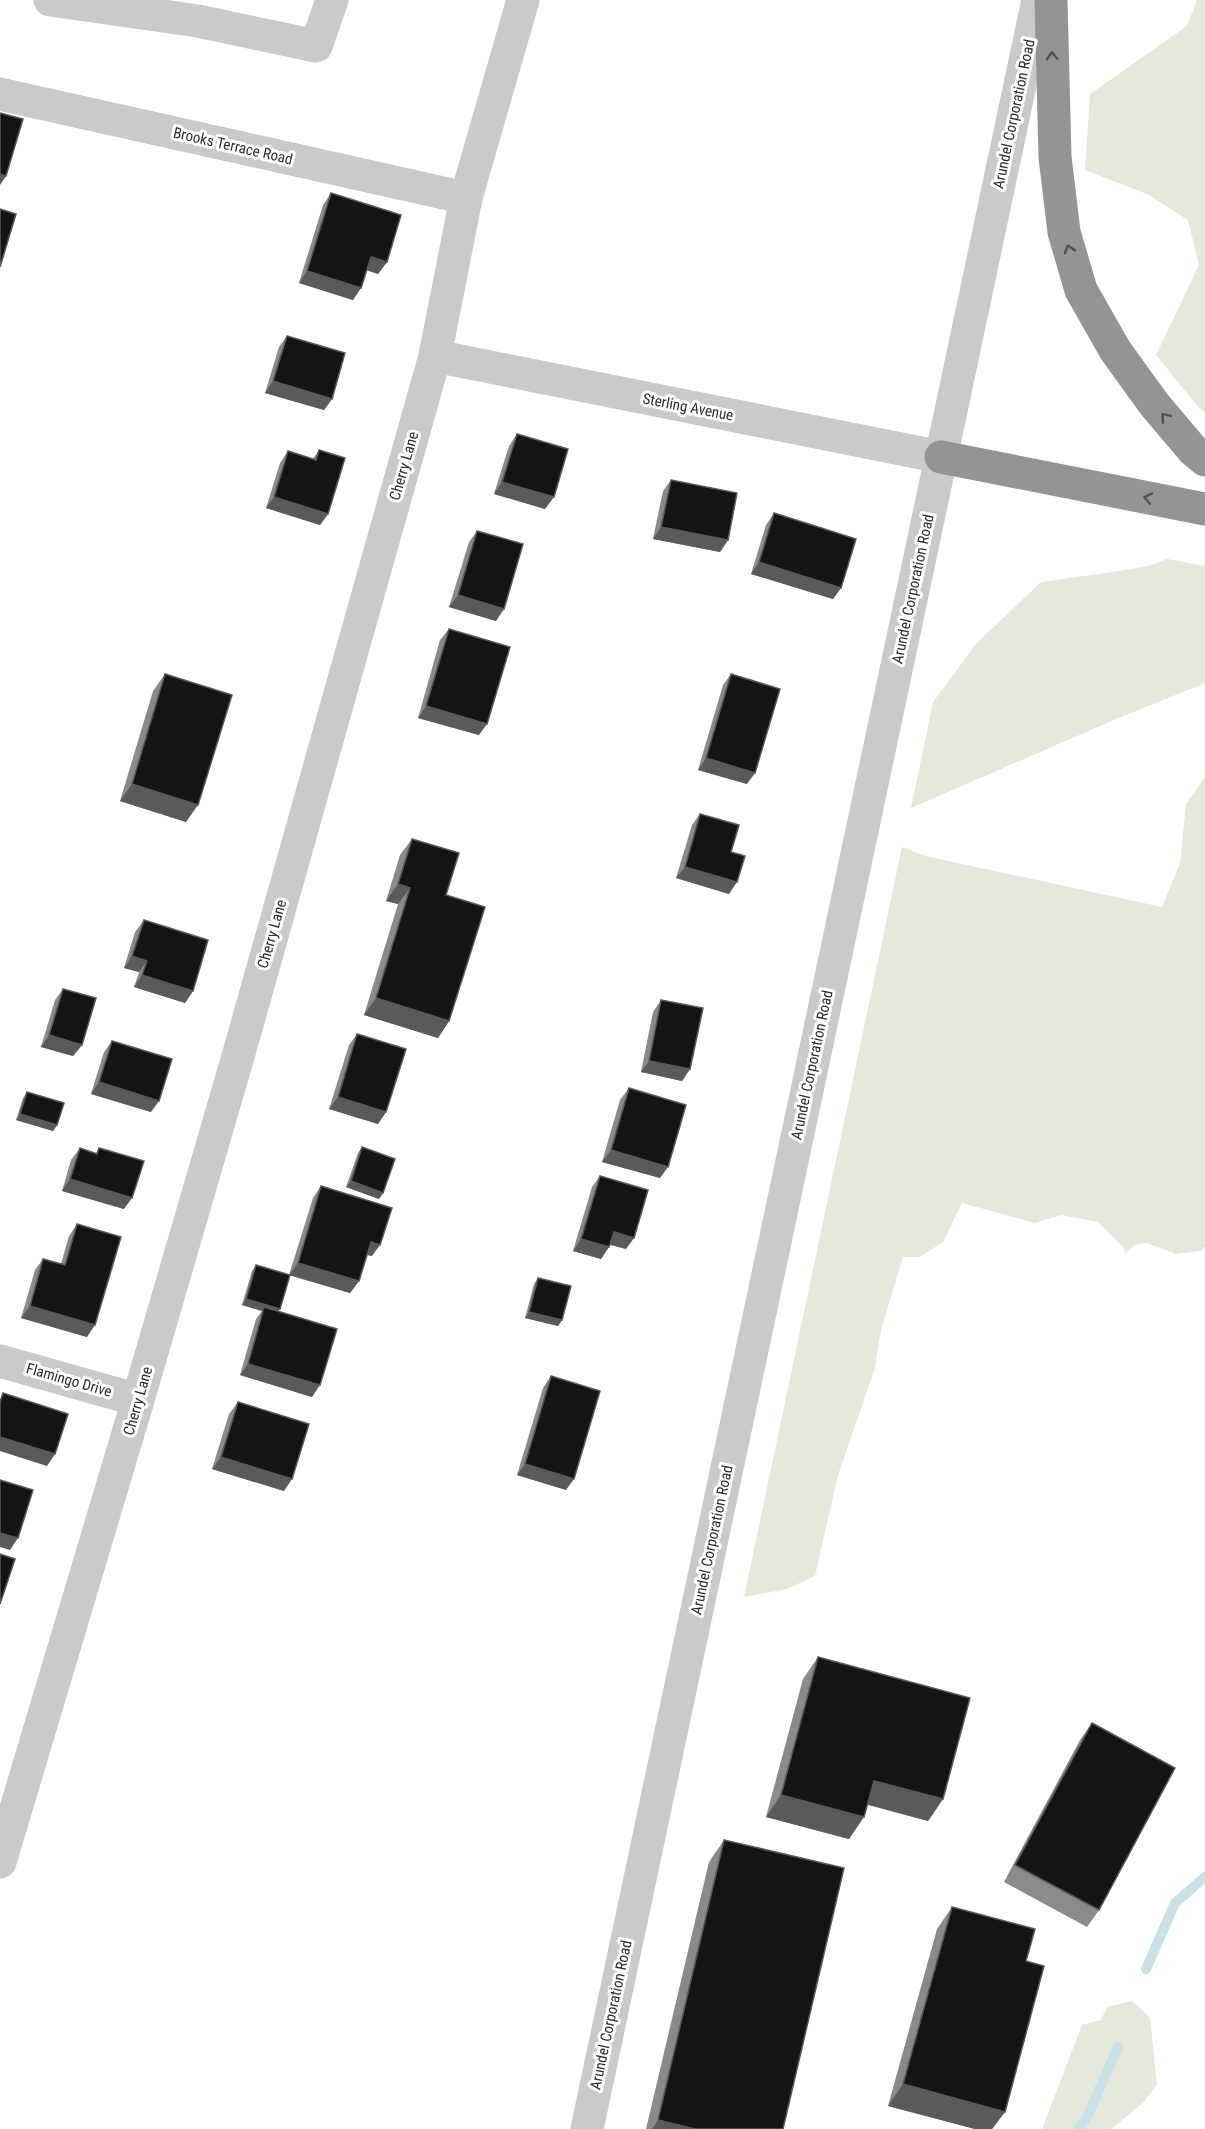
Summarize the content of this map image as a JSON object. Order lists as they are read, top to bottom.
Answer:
{
  "streets": {
    "street": [
      "Arundel Corporation Road",
      "Brooks Terrace Road",
      "Sterling Avenue",
      "Cherry Lane",
      "Flamingo Drive"
    ]
  },
  "crossings": [
    ["Arundel Corporation Road", "Sterling Avenue"],
    ["Brooks Terrace Road", "Cherry Lane"],
    ["Sterling Avenue", "Cherry Lane"],
    ["Cherry Lane", "Flamingo Drive"]
  ]
}
